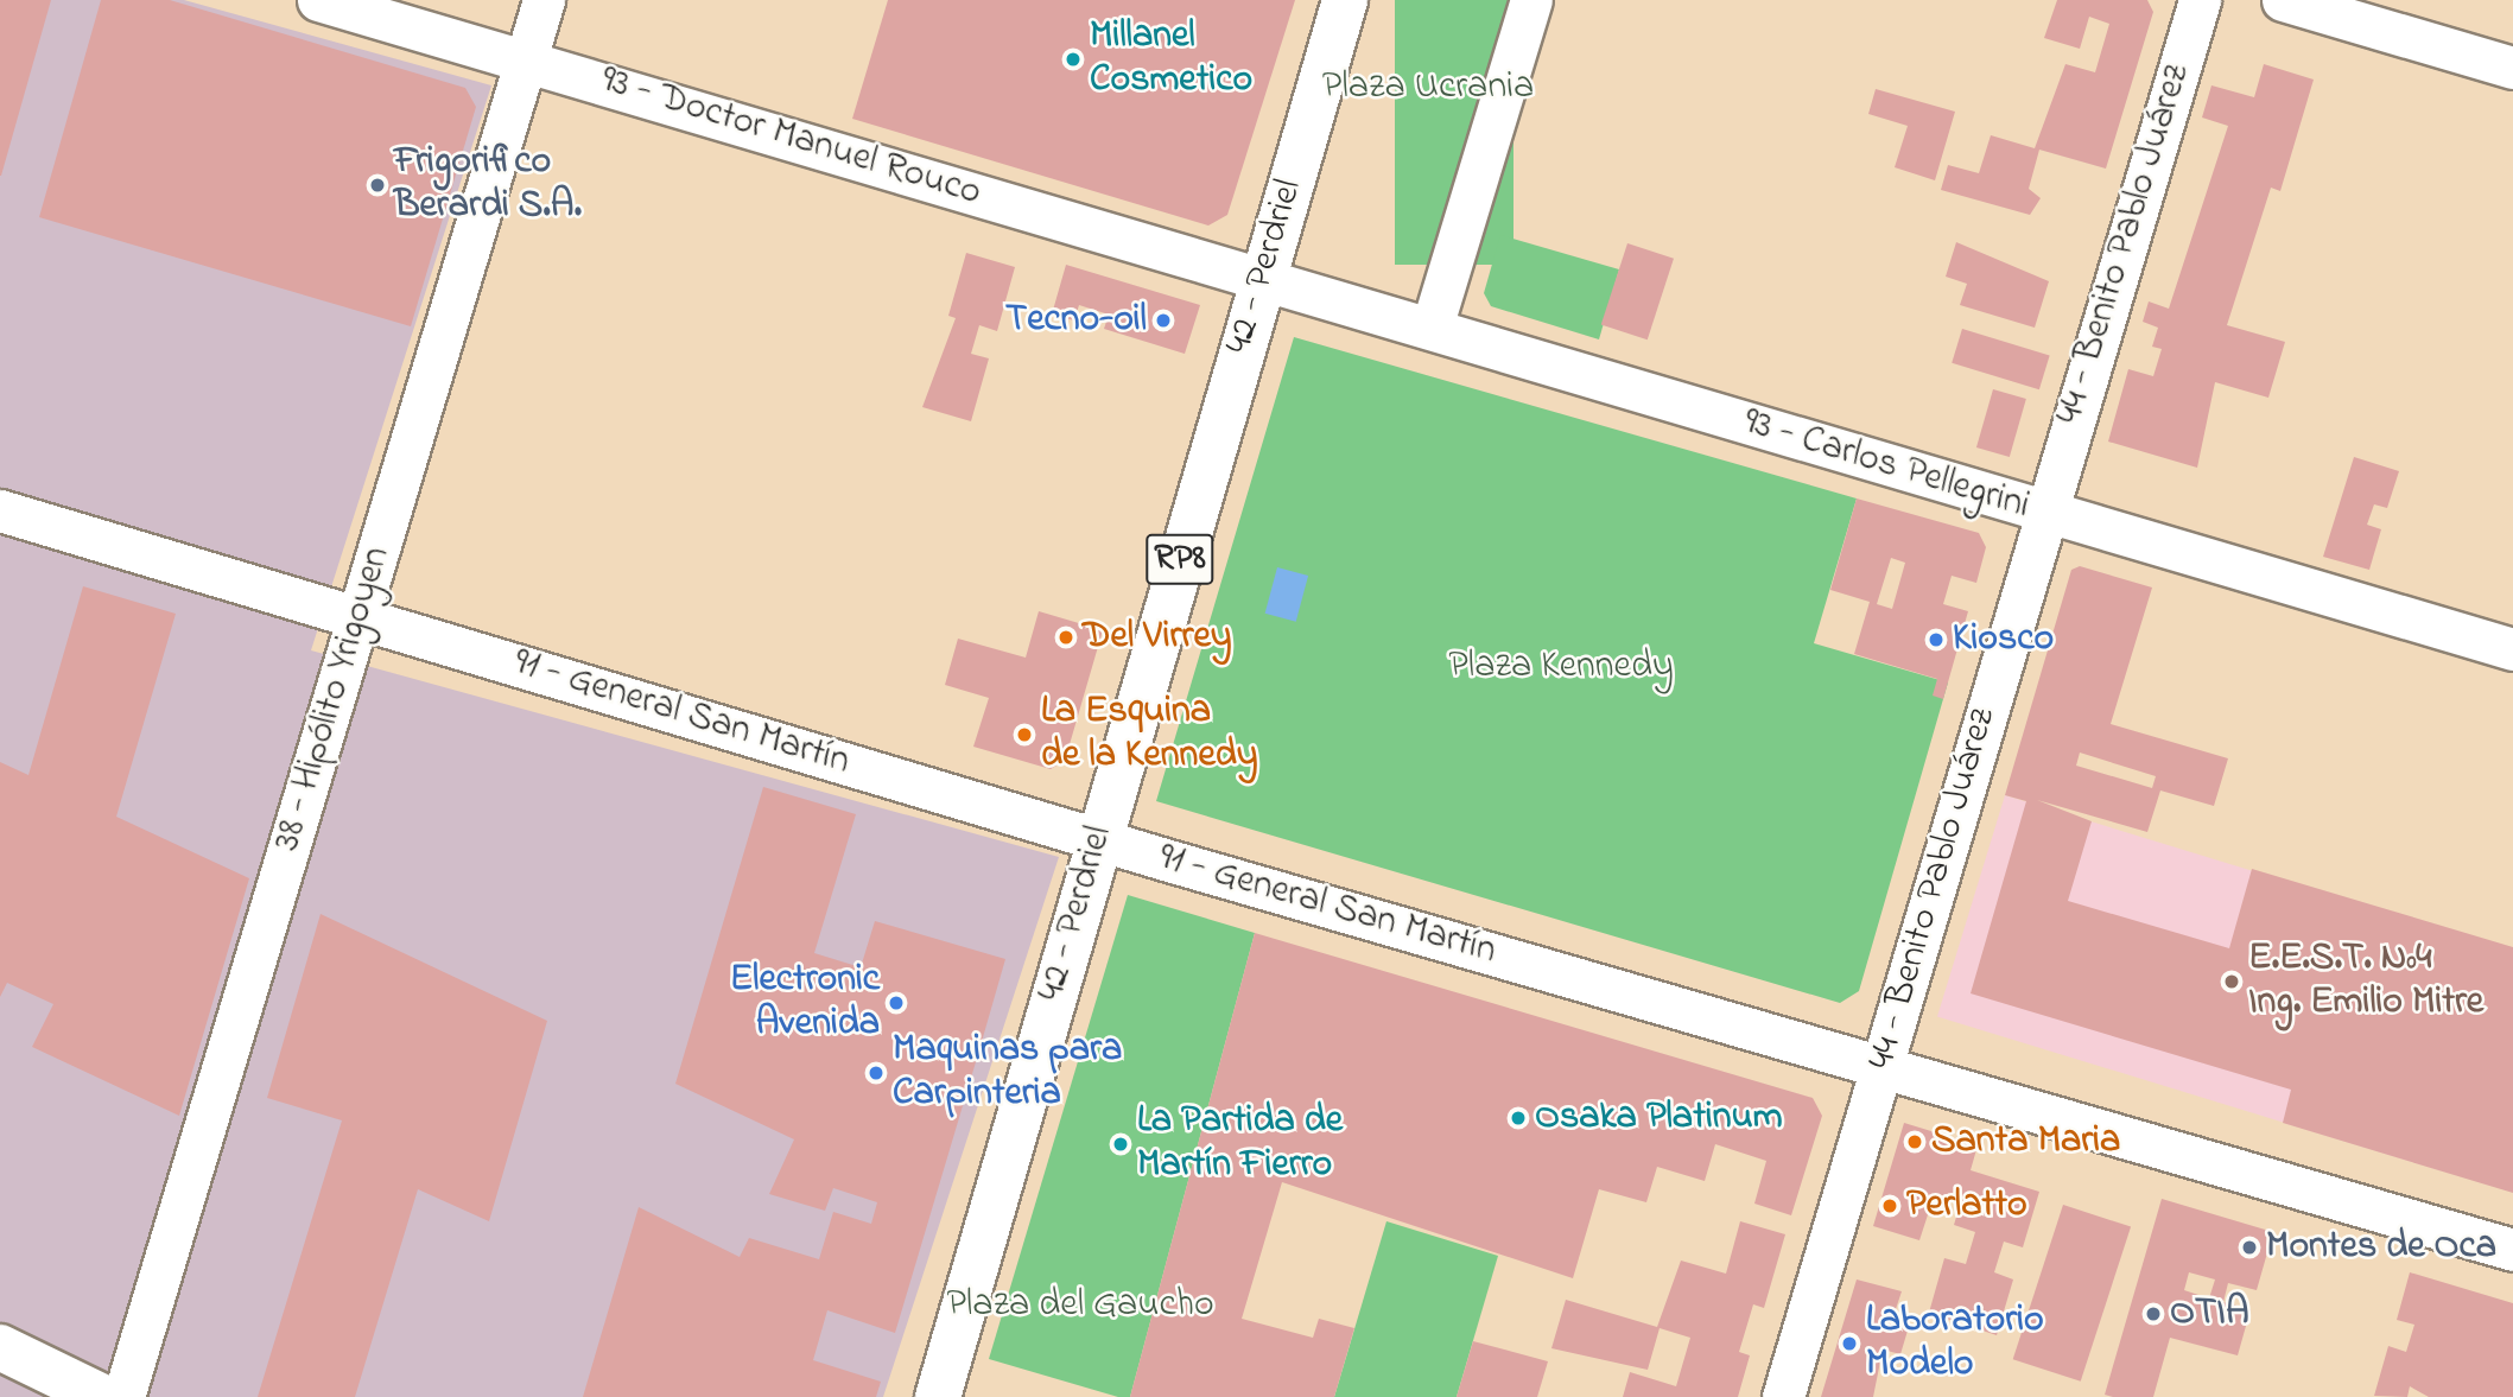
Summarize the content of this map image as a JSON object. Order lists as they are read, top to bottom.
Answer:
{
  "streets": {
    "main road": ["42 - Perdriel", "RP8"],
    "street": [
      "93 - Doctor Manuel Rouco",
      "44 - Benito Pablo Juárez",
      "93 - Carlos Pellegrini",
      "38 - Hipólito Yrigoyen",
      "91 - General San Martín"
    ]
  },
  "crossings": [
    ["93 - Doctor Manuel Rouco", "42 - Perdriel"],
    ["93 - Doctor Manuel Rouco", "93 - Carlos Pellegrini"],
    ["93 - Doctor Manuel Rouco", "38 - Hipólito Yrigoyen"],
    ["44 - Benito Pablo Juárez", "93 - Carlos Pellegrini"],
    ["44 - Benito Pablo Juárez", "91 - General San Martín"],
    ["42 - Perdriel", "93 - Carlos Pellegrini"],
    ["42 - Perdriel", "91 - General San Martín"],
    ["38 - Hipólito Yrigoyen", "91 - General San Martín"]
  ],
  "parks": ["Plaza Ucrania", "Plaza Kennedy", "Plaza del Gaucho"],
  "places": [
    "Millanel Cosmetico",
    "Frigorifico Berardi S.A.",
    "Tecno-oil",
    "Del Virrey",
    "Kiosco",
    "La Esquina de la Kennedy",
    "E.E.S.T. Nº4 Ing. Emilio Mitre",
    "Electronic Avenida",
    "Maquinas para Carpinteria",
    "Osaka Platinum",
    "Santa Maria",
    "La Partida de Martín Fierro",
    "Perlatto",
    "Montes de Oca",
    "OTIA",
    "Laboratorio Modelo"
  ]
}
